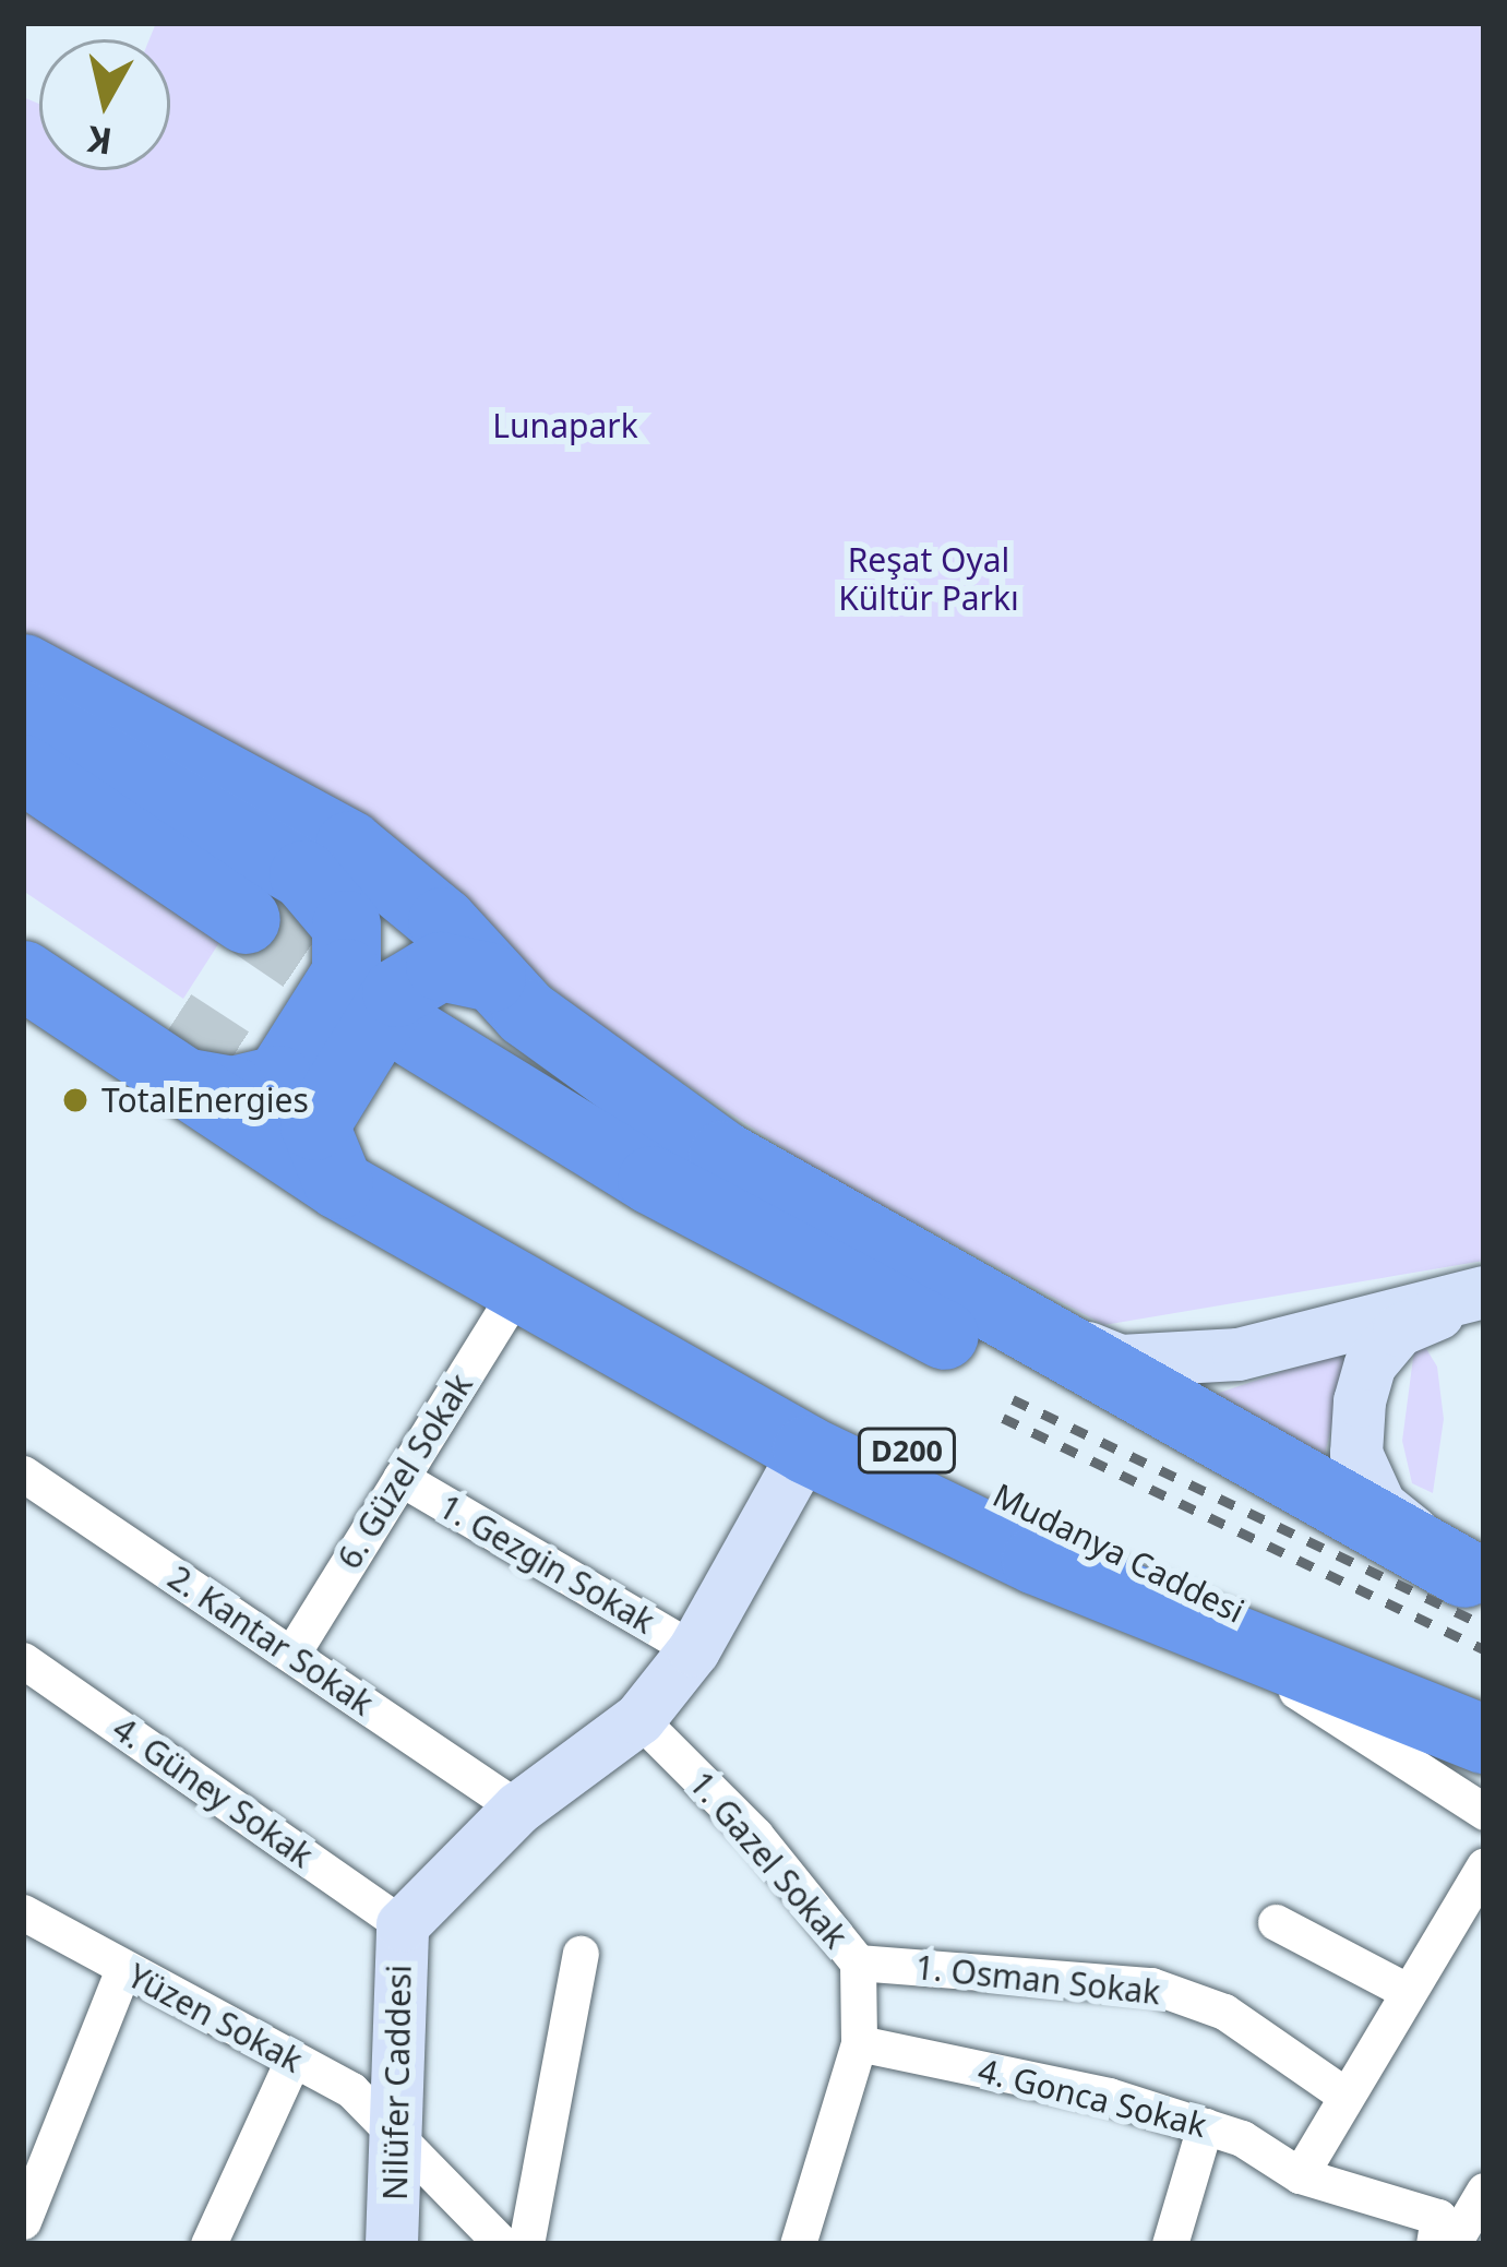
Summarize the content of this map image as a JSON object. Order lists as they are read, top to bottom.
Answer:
{
  "streets": {
    "highway": ["D200", "Mudanya Caddesi"],
    "main road": ["Nilüfer Caddesi"],
    "street": [
      "6. Güzel Sokak",
      "1. Gezgin Sokak",
      "2. Kantar Sokak",
      "4. Güney Sokak",
      "1. Gazel Sokak",
      "1. Osman Sokak",
      "Yüzen Sokak",
      "4. Gonca Sokak"
    ]
  },
  "crossings": [
    ["6. Güzel Sokak", "1. Gezgin Sokak"],
    ["6. Güzel Sokak", "2. Kantar Sokak"],
    ["1. Gezgin Sokak", "Nilüfer Caddesi"],
    ["2. Kantar Sokak", "Nilüfer Caddesi"],
    ["4. Güney Sokak", "Nilüfer Caddesi"],
    ["1. Gazel Sokak", "1. Osman Sokak"],
    ["1. Gazel Sokak", "Nilüfer Caddesi"],
    ["1. Gazel Sokak", "4. Gonca Sokak"],
    ["Yüzen Sokak", "Nilüfer Caddesi"]
  ],
  "parks": ["Lunapark", "Reşat Oyal Kültür Parkı"],
  "places": ["TotalEnergies"],
  "north": "bottom"
}
